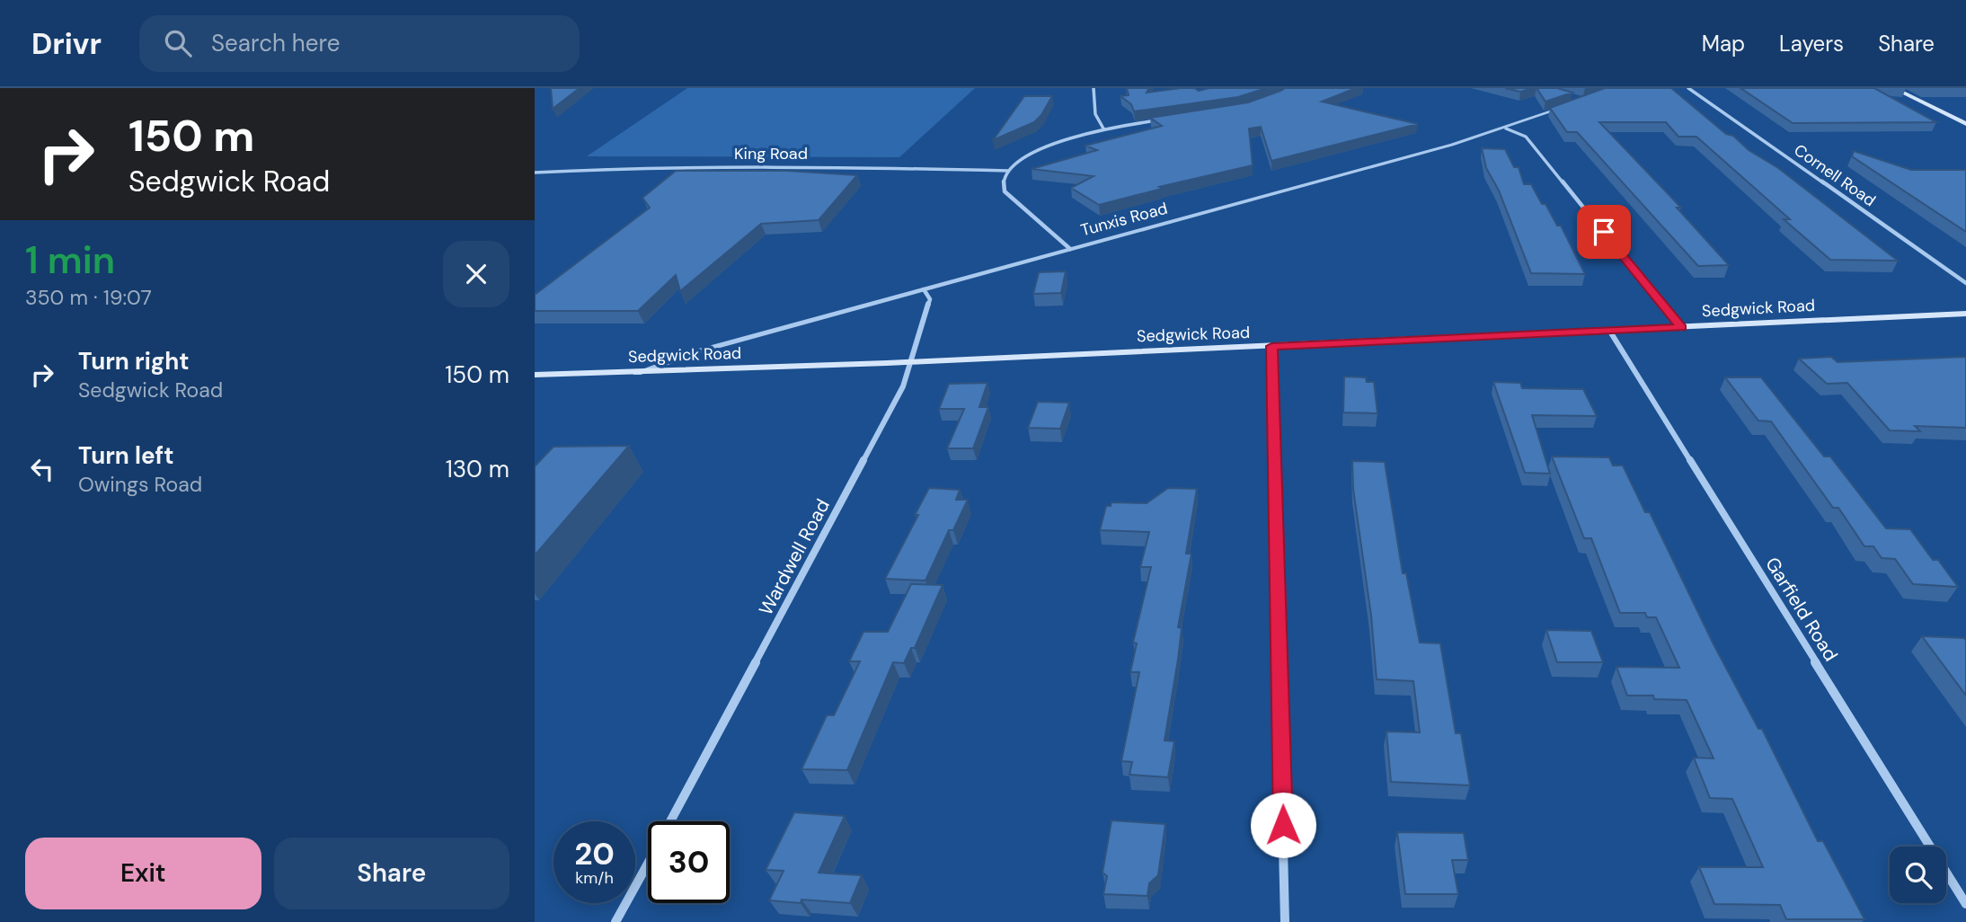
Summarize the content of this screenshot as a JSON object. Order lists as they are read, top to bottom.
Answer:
{
  "streets": {
    "main road": ["Sedgwick Road"],
    "street": [
      "King Road",
      "Cornell Road",
      "Tunxis Road",
      "Wardwell Road",
      "Garfield Road"
    ]
  },
  "crossings": [
    ["Tunxis Road", "Sedgwick Road"],
    ["Tunxis Road", "Wardwell Road"],
    ["Sedgwick Road", "Wardwell Road"],
    ["Sedgwick Road", "Garfield Road"]
  ],
  "page": {
    "header": "Drivr",
    "search": "Search here",
    "nav": ["Map", "Layers", "Share"],
    "turn": ["150 m", "Sedgwick Road"],
    "heading": ["1 min", "350 m · 19:07"],
    "list": [
      {
        "name": "Turn right",
        "note": "Sedgwick Road",
        "value": "150 m"
      },
      {
        "name": "Turn left",
        "note": "Owings Road",
        "value": "130 m"
      }
    ],
    "speed": "20 km/h",
    "limit": "30",
    "buttons": ["Exit", "Share"]
  }
}
